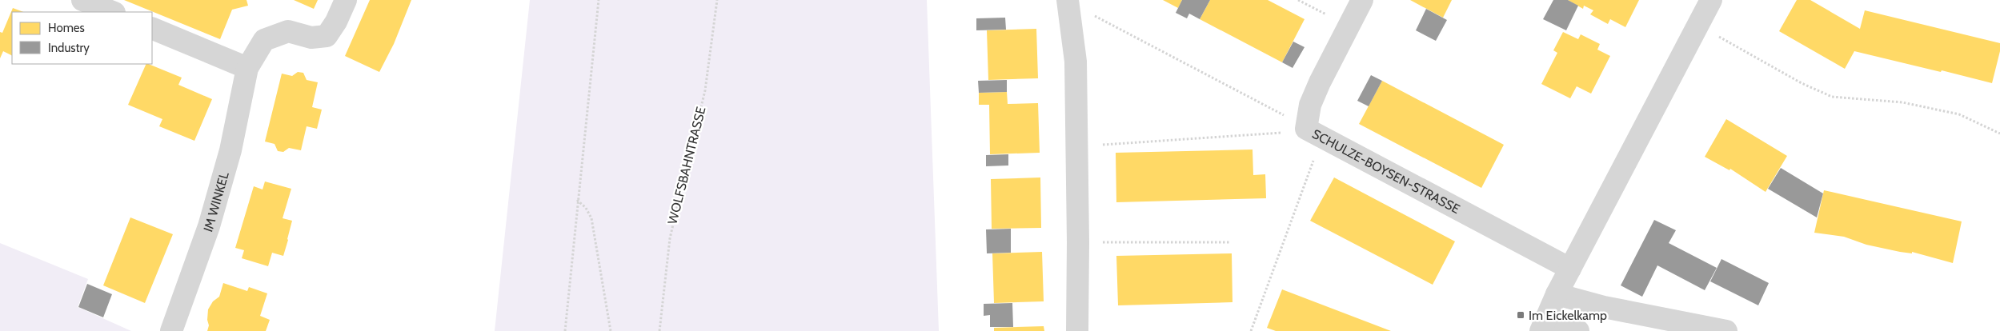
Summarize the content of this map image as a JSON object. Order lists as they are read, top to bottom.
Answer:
{
  "streets": {
    "street": ["SCHULZE-BOYSEN-STRASSE", "IM WINKEL"],
    "path": ["WOLFSBAHNTRASSE"]
  },
  "places": {
    "transit": ["Im Eickelkamp"]
  },
  "legend": ["Homes", "Industry"]
}
